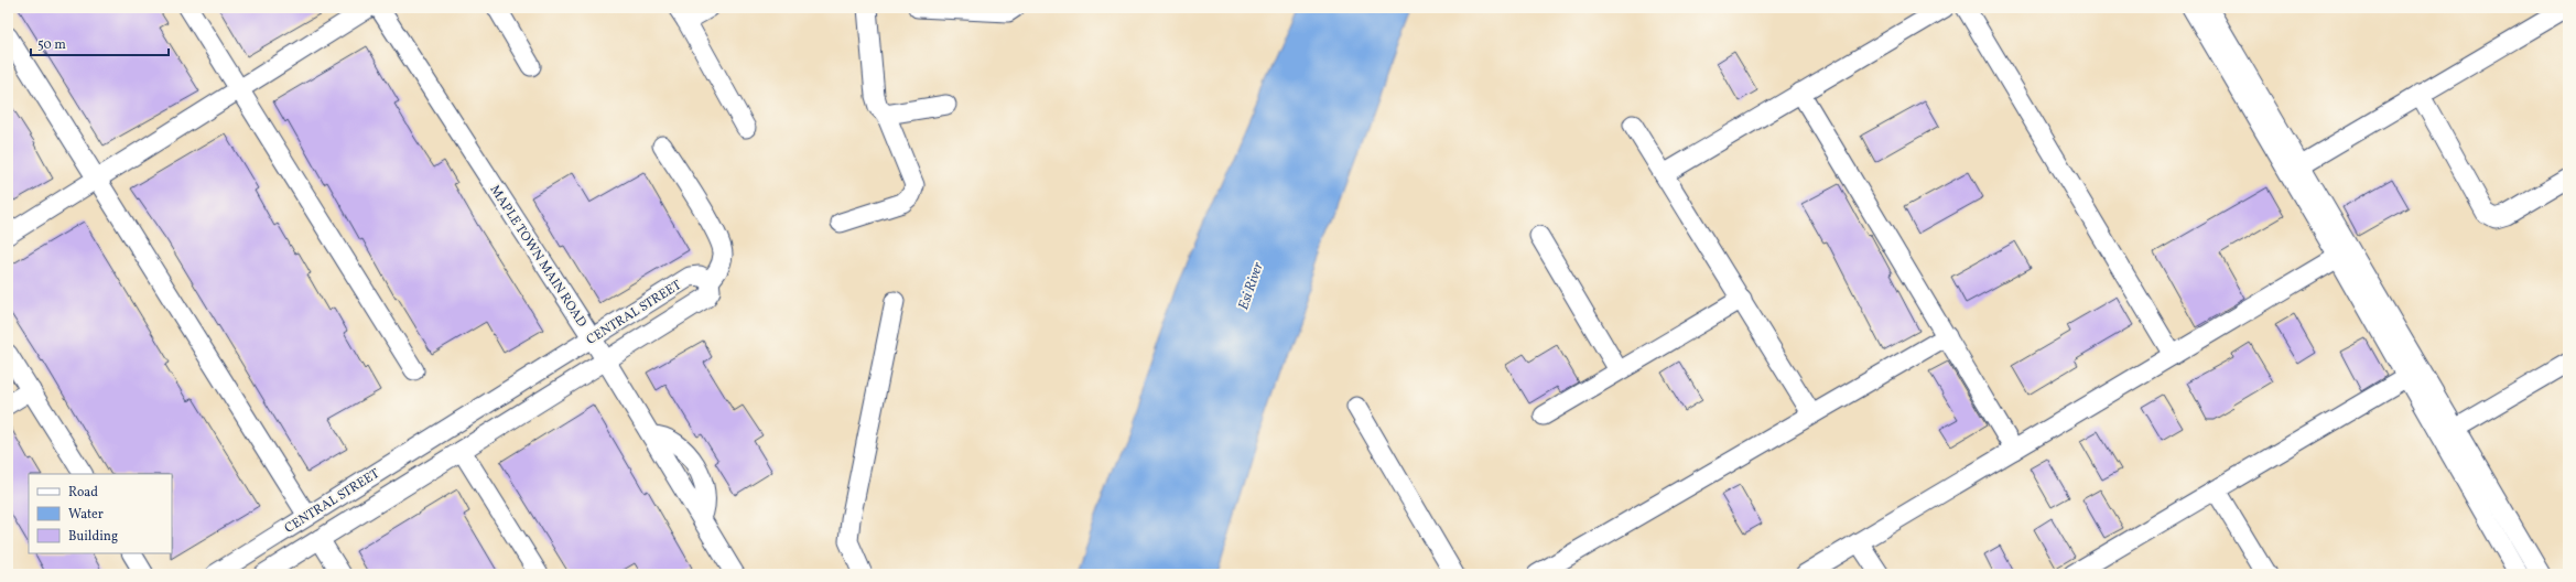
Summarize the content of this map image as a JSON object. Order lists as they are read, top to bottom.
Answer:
{
  "streets": {
    "street": ["MAPLE TOWN MAIN ROAD", "CENTRAL STREET"]
  },
  "crossings": [
    ["MAPLE TOWN MAIN ROAD", "CENTRAL STREET"]
  ],
  "water": ["Esi River"],
  "legend": ["Road", "Water", "Building"],
  "scale_bar": "50 m"
}
